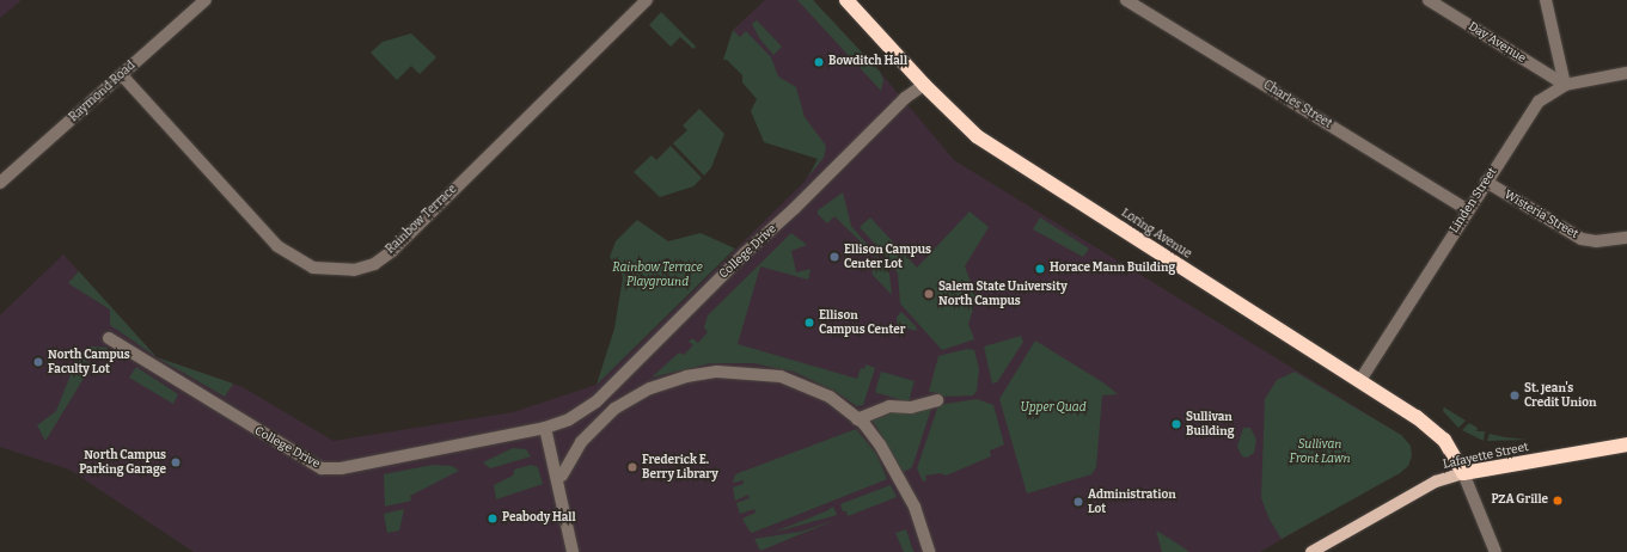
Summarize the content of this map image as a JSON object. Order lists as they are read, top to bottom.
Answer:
{
  "streets": {
    "highway": ["Loring Avenue", "Lafayette Street"],
    "street": [
      "Day Avenue",
      "Raymond Road",
      "Charles Street",
      "Linden Street",
      "Wisteria Street",
      "Rainbow Terrace",
      "College Drive"
    ]
  },
  "crossings": [
    ["Day Avenue", "Linden Street"],
    ["Raymond Road", "Rainbow Terrace"],
    ["Charles Street", "Linden Street"],
    ["Linden Street", "Wisteria Street"],
    ["Linden Street", "Loring Avenue"],
    ["Loring Avenue", "College Drive"],
    ["Loring Avenue", "Lafayette Street"]
  ],
  "parks": ["Rainbow Terrace Playground", "Upper Quad", "Sullivan Front Lawn"],
  "places": [
    "Bowditch Hall",
    "Ellison Campus Center Lot",
    "Horace Mann Building",
    "Salem State University North Campus",
    "Ellison Campus Center",
    "North Campus Faculty Lot",
    "St. Jean's Credit Union",
    "Sullivan Building",
    "North Campus Parking Garage",
    "Frederick E. Berry Library",
    "PZA Grille",
    "Administration Lot",
    "Peabody Hall"
  ]
}
